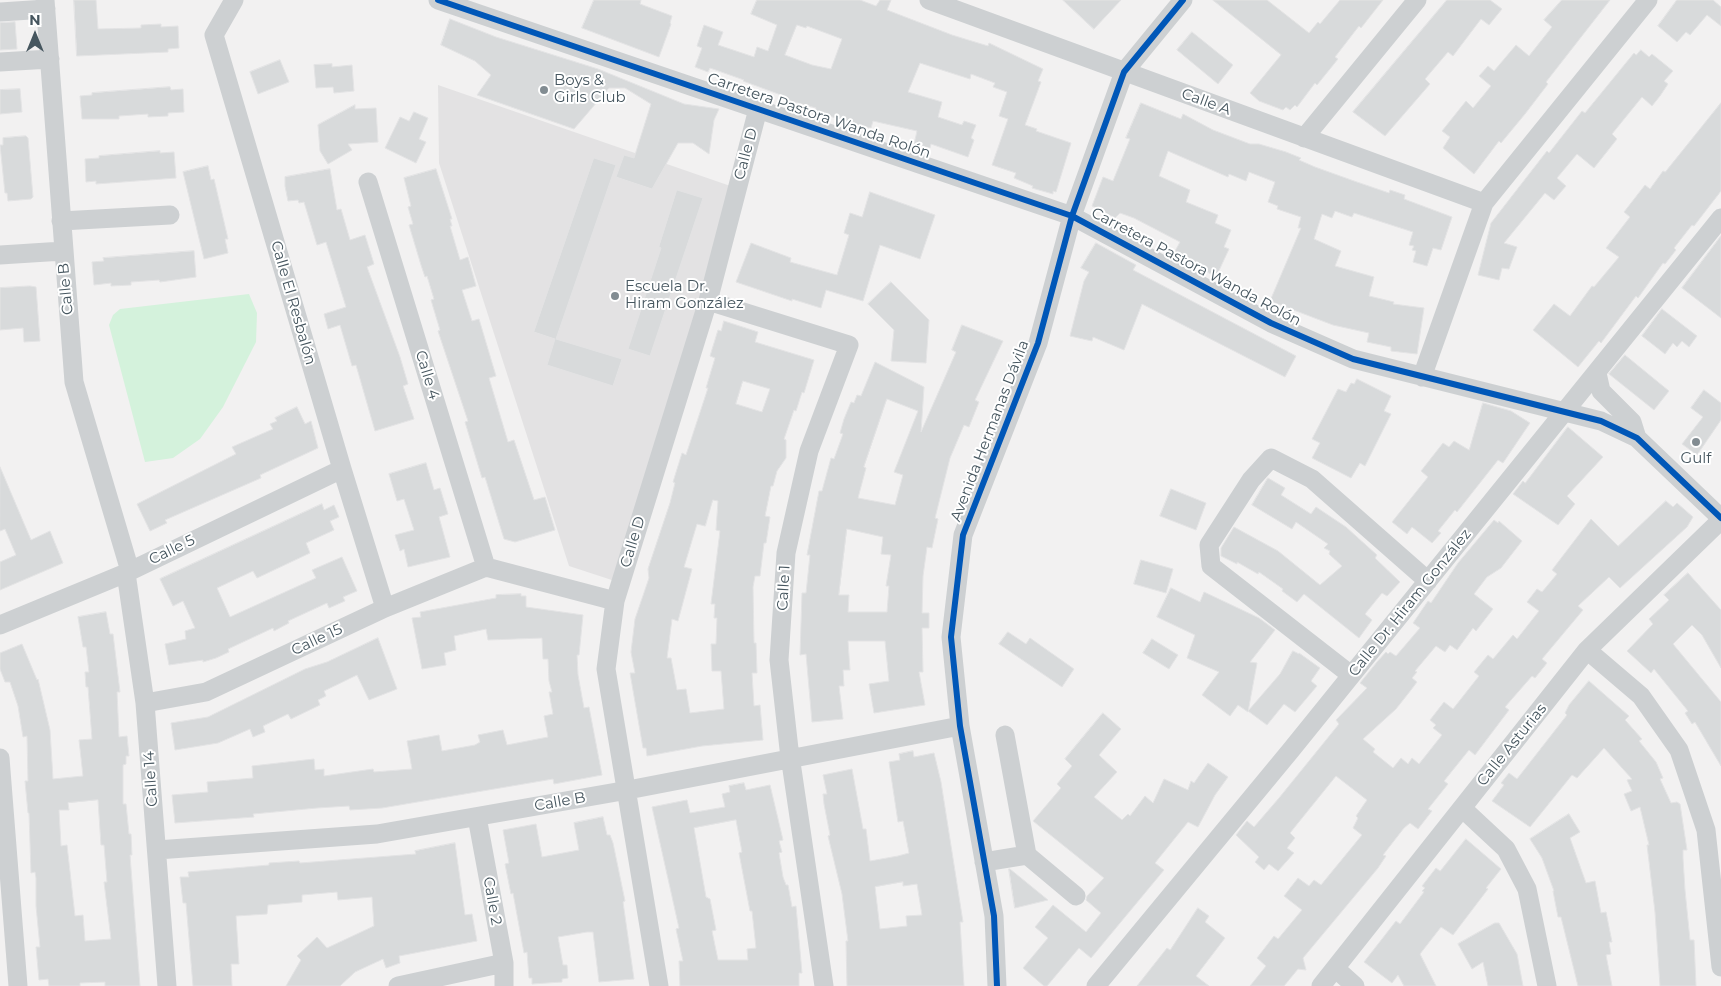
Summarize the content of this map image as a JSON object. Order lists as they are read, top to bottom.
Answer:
{
  "streets": {
    "street": [
      "Calle A",
      "Carretera Pastora Wanda Rolón",
      "Calle D",
      "Calle B",
      "Calle El Resbalón",
      "Calle 4",
      "Avenida Hermanas Dávila",
      "Calle 5",
      "Calle 1",
      "Calle Dr. Hiram González",
      "Calle 15",
      "Calle Asturias",
      "Calle 14",
      "Calle 2"
    ]
  },
  "crossings": [
    ["Calle A", "Avenida Hermanas Dávila"],
    ["Carretera Pastora Wanda Rolón", "Calle D"],
    ["Carretera Pastora Wanda Rolón", "Avenida Hermanas Dávila"],
    ["Carretera Pastora Wanda Rolón", "Calle Dr. Hiram González"],
    ["Carretera Pastora Wanda Rolón", "Calle Asturias"],
    ["Calle D", "Calle B"],
    ["Calle D", "Calle 1"],
    ["Calle B", "Avenida Hermanas Dávila"],
    ["Calle B", "Calle 5"],
    ["Calle B", "Calle 1"],
    ["Calle B", "Calle 14"],
    ["Calle B", "Calle 2"],
    ["Calle El Resbalón", "Calle 5"],
    ["Calle El Resbalón", "Calle 15"],
    ["Calle 4", "Calle 15"],
    ["Calle 5", "Calle 14"],
    ["Calle 15", "Calle 14"]
  ],
  "places": ["Boys & Girls Club", "Escuela Dr. Hiram González", "Gulf"],
  "north": "top"
}
